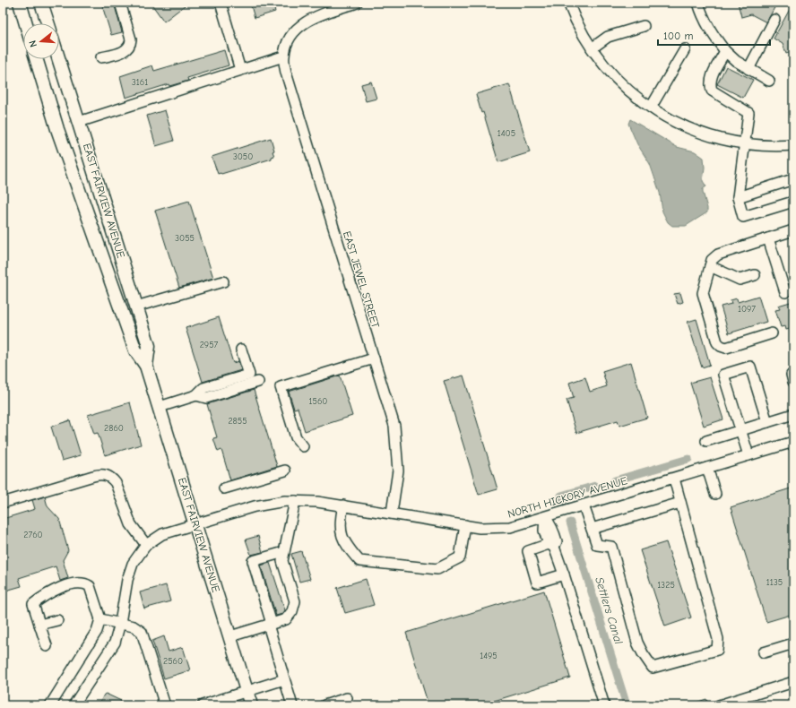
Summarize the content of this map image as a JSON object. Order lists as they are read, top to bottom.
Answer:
{
  "streets": {
    "main road": ["EAST FAIRVIEW AVENUE"],
    "street": ["EAST JEWEL STREET", "NORTH HICKORY AVENUE"]
  },
  "crossings": [
    ["EAST FAIRVIEW AVENUE", "NORTH HICKORY AVENUE"],
    ["EAST JEWEL STREET", "NORTH HICKORY AVENUE"]
  ],
  "water": ["Settlers Canal"],
  "house_numbers": [
    "3161",
    "1405",
    "3050",
    "3055",
    "1097",
    "2957",
    "1560",
    "2855",
    "2860",
    "2760",
    "1135",
    "1325",
    "1495",
    "2560"
  ],
  "scale_bar": "100 m",
  "north": "left"
}
